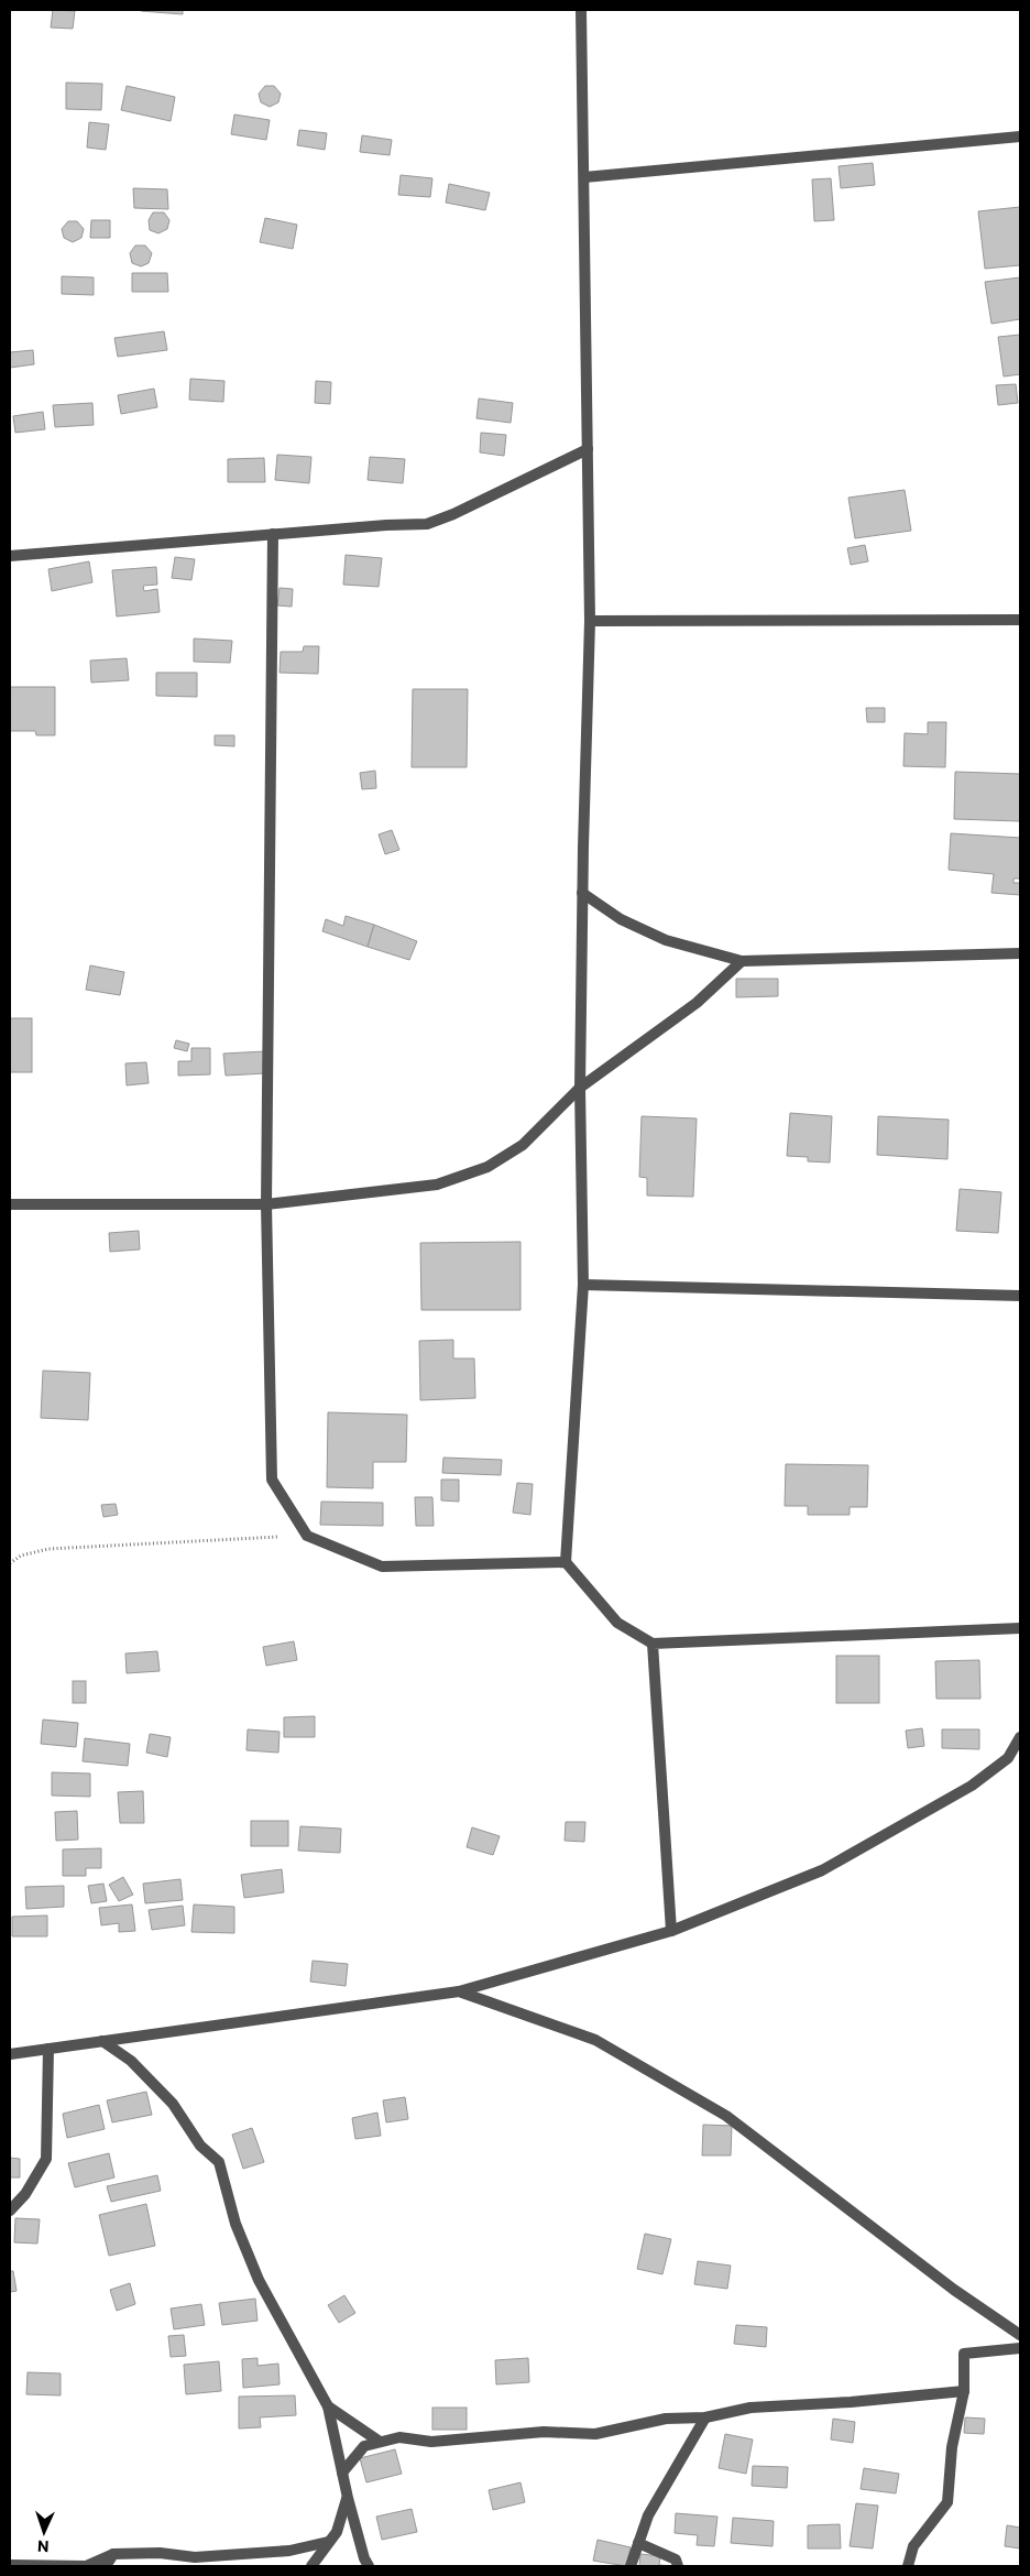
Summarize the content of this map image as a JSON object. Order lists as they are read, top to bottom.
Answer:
{
  "north": "bottom"
}
